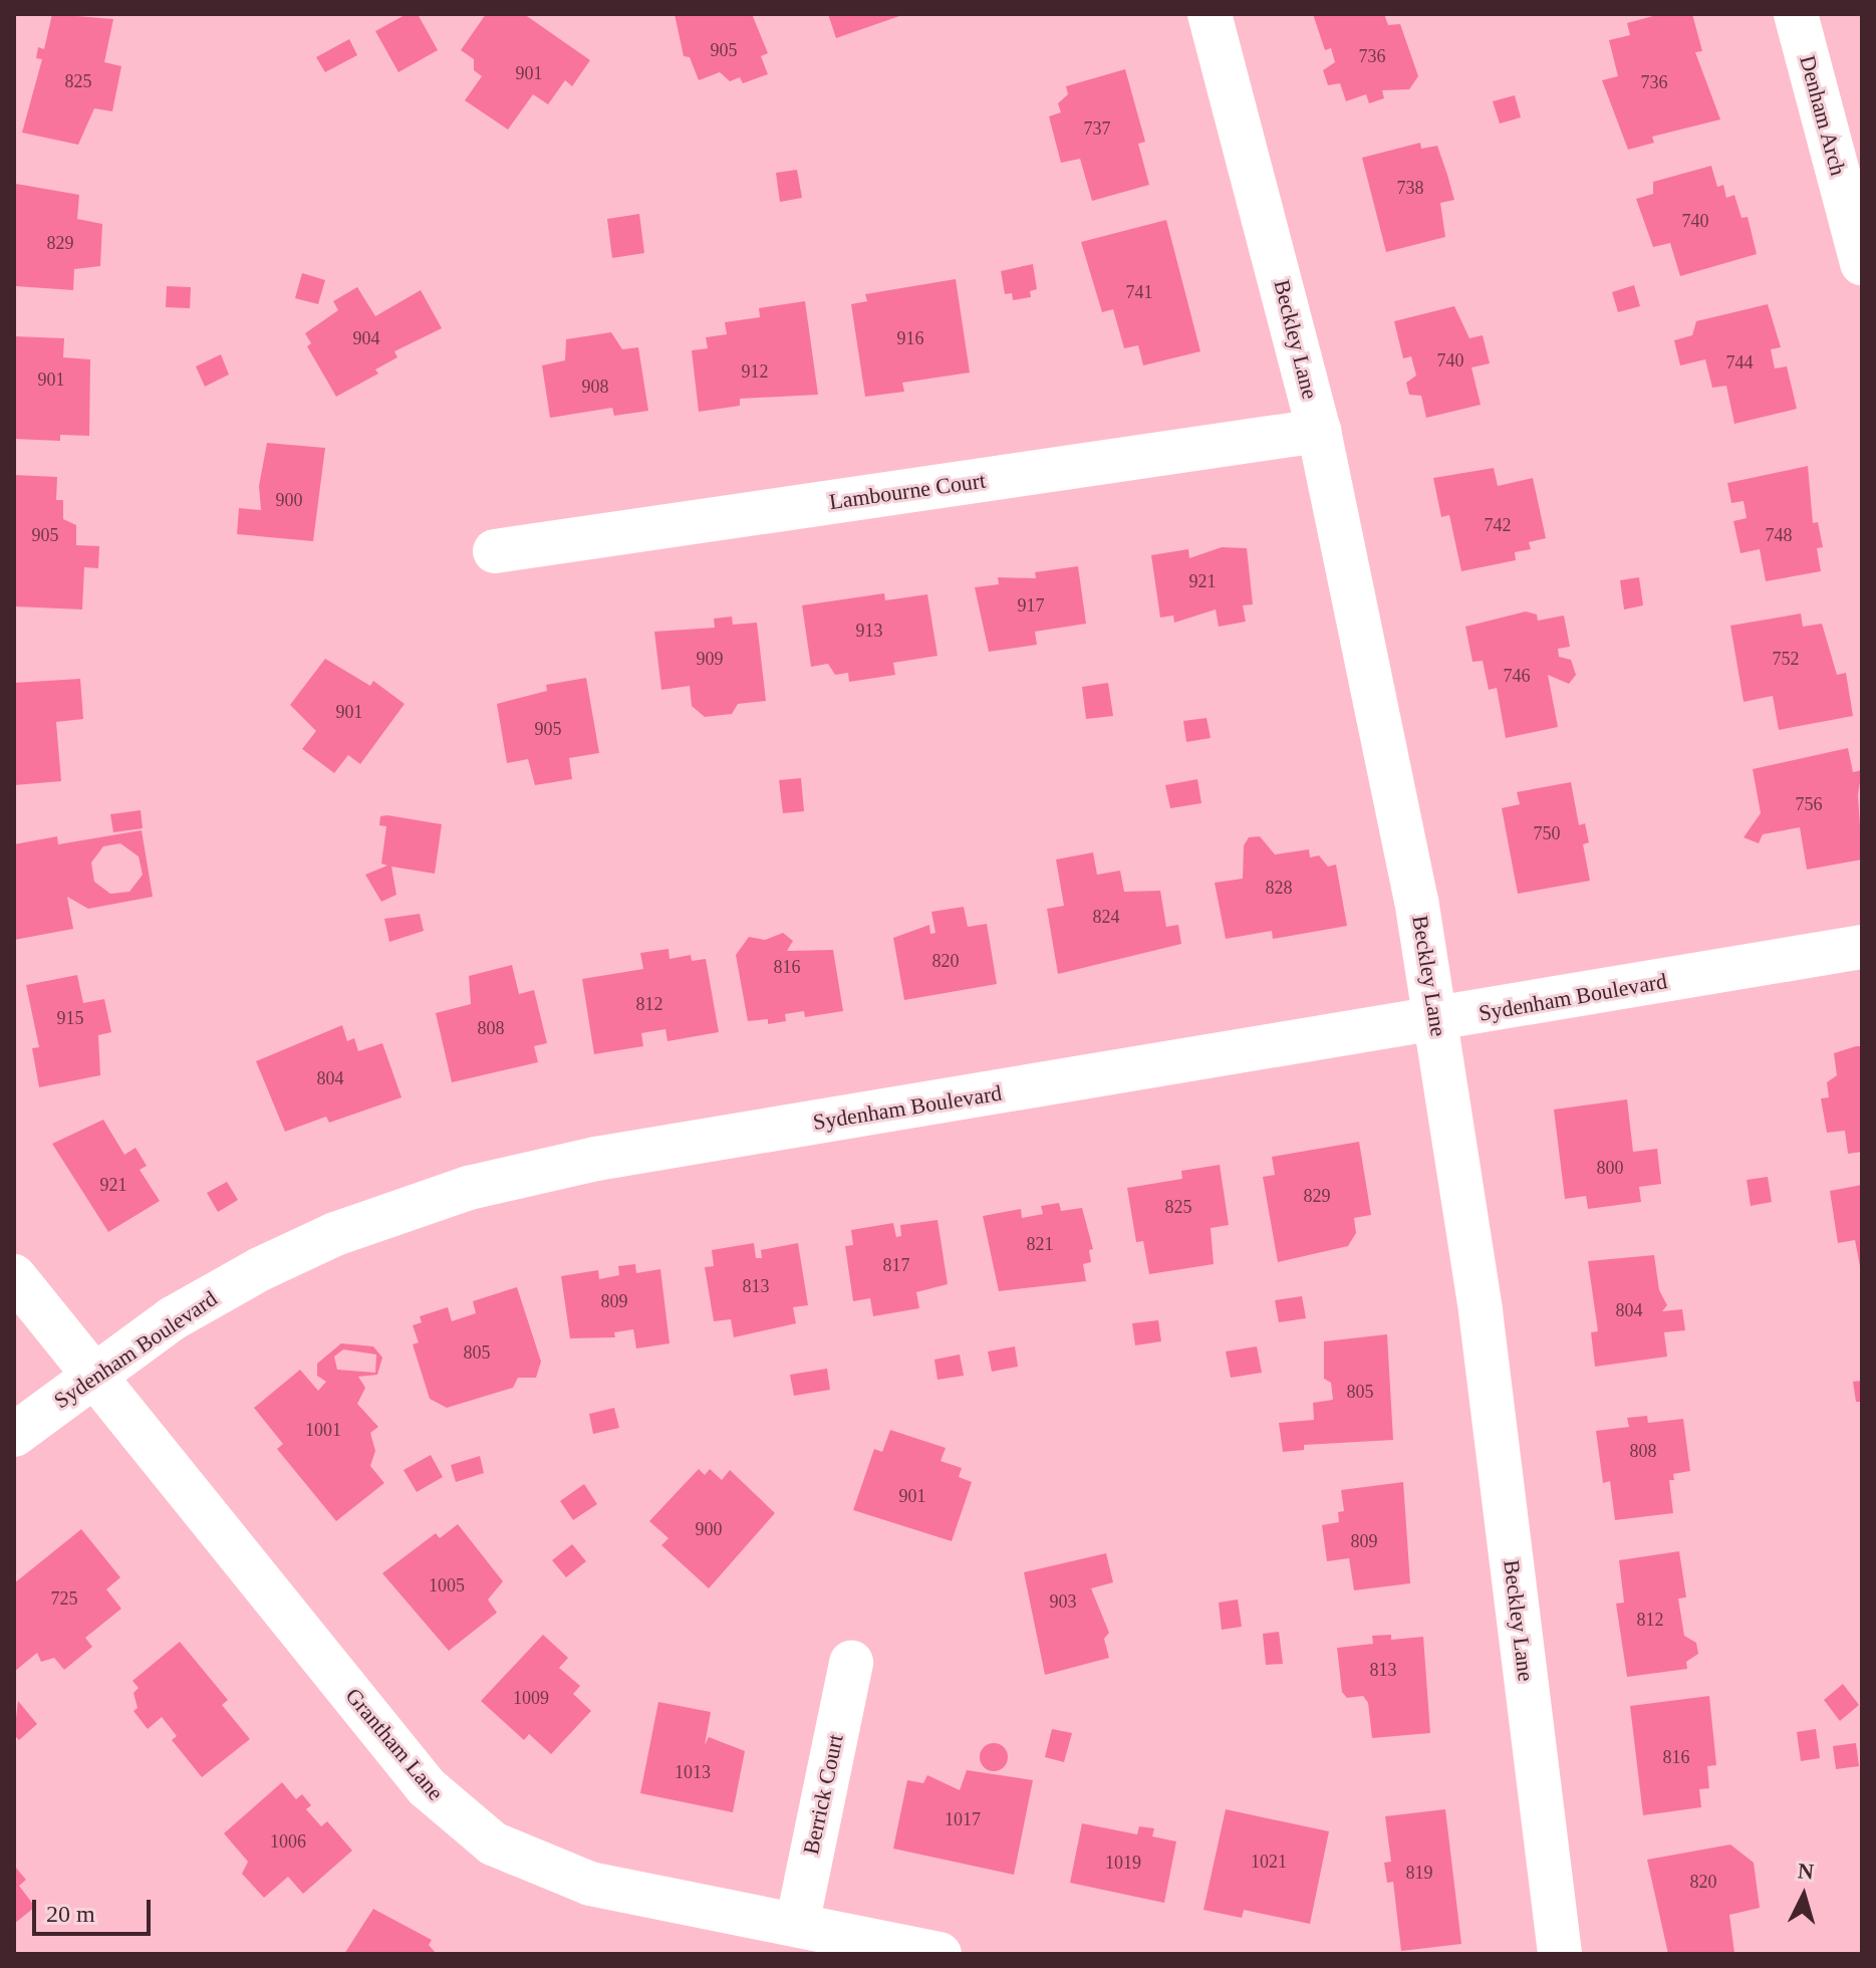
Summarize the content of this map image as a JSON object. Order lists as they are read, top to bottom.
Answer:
{
  "streets": {
    "street": [
      "Denham Arch",
      "Beckley Lane",
      "Lambourne Court",
      "Sydenham Boulevard",
      "Grantham Lane",
      "Berrick Court"
    ]
  },
  "crossings": [
    ["Beckley Lane", "Lambourne Court"],
    ["Beckley Lane", "Sydenham Boulevard"],
    ["Sydenham Boulevard", "Grantham Lane"],
    ["Grantham Lane", "Berrick Court"]
  ],
  "house_numbers": [
    "905",
    "736",
    "901",
    "825",
    "736",
    "737",
    "738",
    "740",
    "829",
    "741",
    "904",
    "916",
    "740",
    "744",
    "912",
    "901",
    "908",
    "900",
    "742",
    "905",
    "748",
    "921",
    "917",
    "913",
    "909",
    "752",
    "746",
    "901",
    "905",
    "756",
    "750",
    "828",
    "824",
    "820",
    "816",
    "812",
    "915",
    "808",
    "804",
    "800",
    "921",
    "829",
    "825",
    "821",
    "817",
    "813",
    "809",
    "804",
    "805",
    "805",
    "1001",
    "808",
    "901",
    "900",
    "809",
    "1005",
    "725",
    "903",
    "812",
    "813",
    "1009",
    "816",
    "1013",
    "1017",
    "1006",
    "1021",
    "1019",
    "819",
    "820"
  ],
  "scale_bar": "20 m",
  "north": "top"
}
